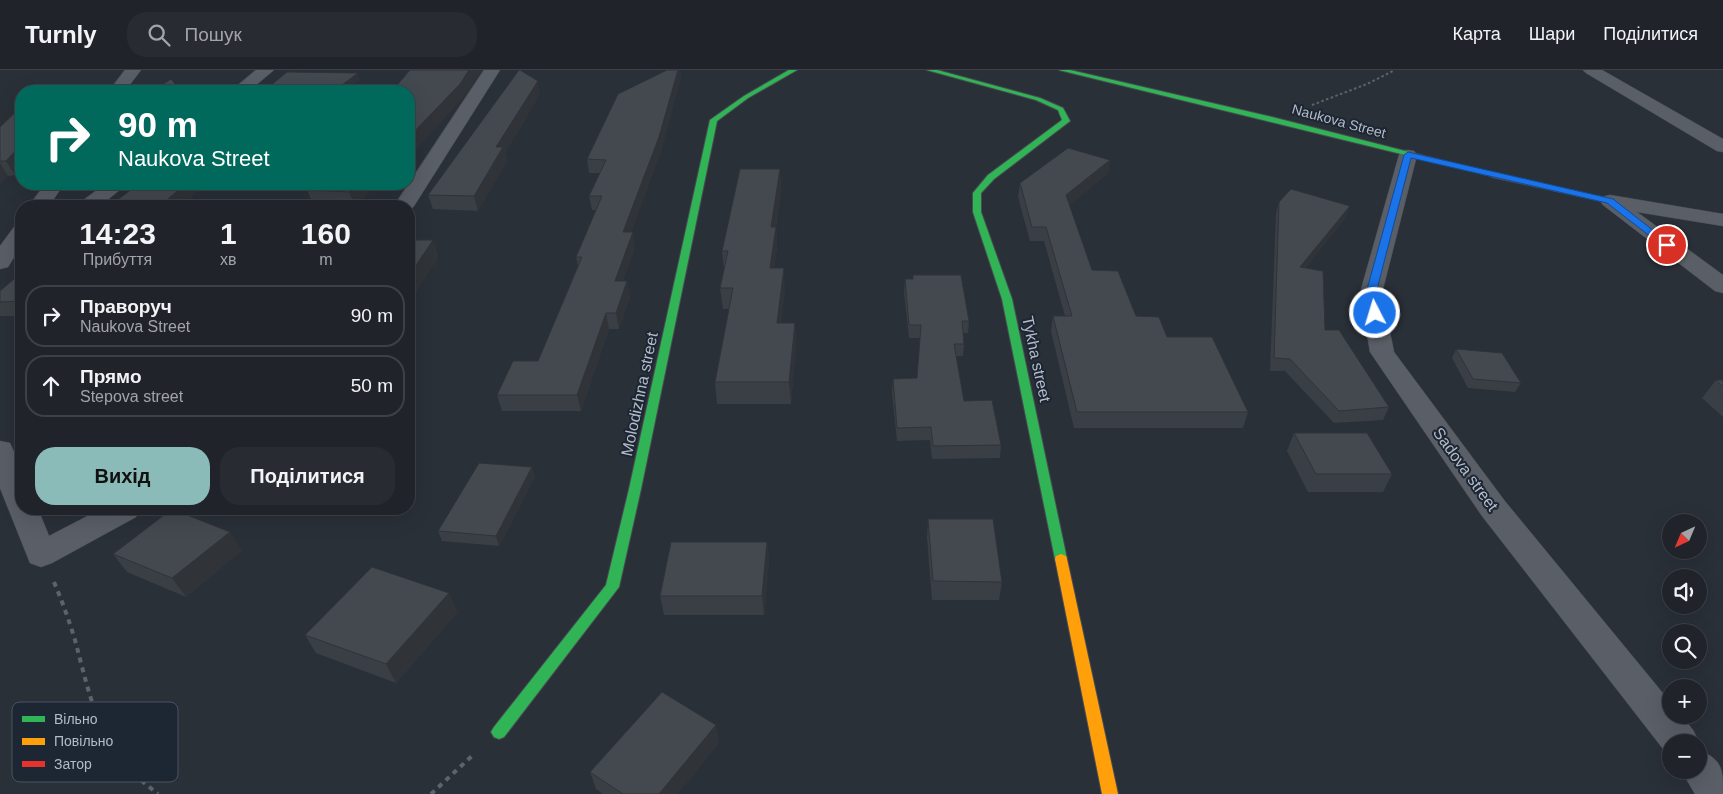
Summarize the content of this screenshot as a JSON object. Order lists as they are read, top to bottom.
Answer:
{
  "streets": {
    "street": [
      "Naukova Street",
      "Tykha street",
      "Molodizhna street",
      "Sadova street"
    ]
  },
  "crossings": [
    ["Naukova Street", "Sadova street"]
  ],
  "legend": ["Вільно", "Повільно", "Затор"],
  "north": "bottom left",
  "page": {
    "header": "Turnly",
    "search": "Пошук",
    "nav": ["Карта", "Шари", "Поділитися"],
    "turn": ["90 m", "Naukova Street"],
    "eta": [
      "14:23",
      "Прибуття",
      "1",
      "хв",
      "160",
      "m"
    ],
    "list": [
      {
        "name": "Праворуч",
        "note": "Naukova Street",
        "value": "90 m"
      },
      {
        "name": "Прямо",
        "note": "Stepova street",
        "value": "50 m"
      }
    ],
    "buttons": ["Вихід", "Поділитися"],
    "map_buttons": ["+", "−"]
  }
}
